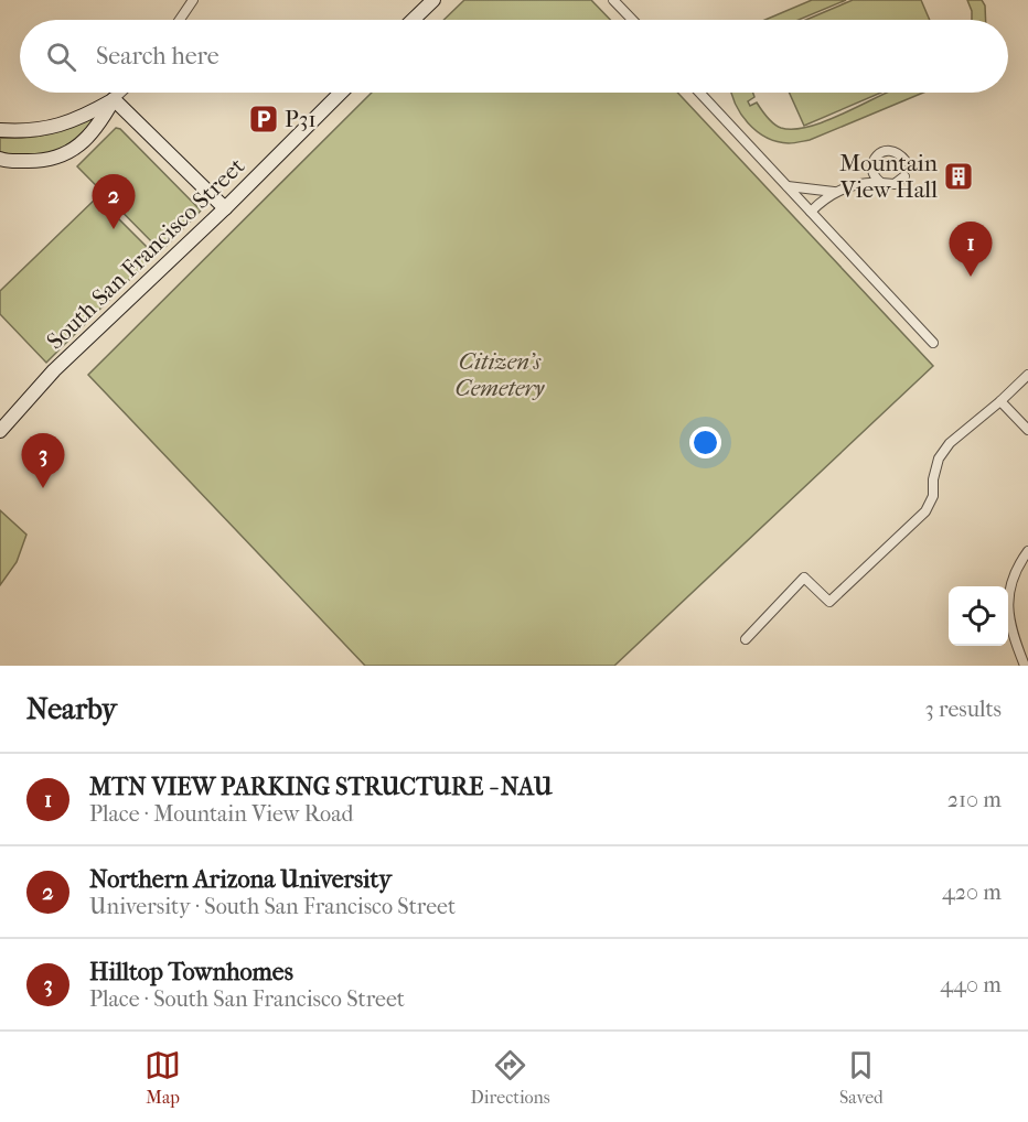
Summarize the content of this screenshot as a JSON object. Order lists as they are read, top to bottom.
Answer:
{
  "streets": {
    "street": ["South San Francisco Street"]
  },
  "parks": ["Citizen's Cemetery"],
  "places": {
    "parking": ["P31"],
    "building": ["Mountain View Hall"]
  },
  "page": {
    "search": "Search here",
    "pins": ["2", "1", "3"],
    "heading": ["Nearby", "3 results"],
    "list": [
      {
        "mark": "1",
        "name": "MTN VIEW PARKING STRUCTURE - NAU",
        "note": "Place · Mountain View Road",
        "value": "210 m"
      },
      {
        "mark": "2",
        "name": "Northern Arizona University",
        "note": "University · South San Francisco Street",
        "value": "420 m"
      },
      {
        "mark": "3",
        "name": "Hilltop Townhomes",
        "note": "Place · South San Francisco Street",
        "value": "440 m"
      }
    ],
    "nav": ["Map", "Directions", "Saved"]
  }
}
